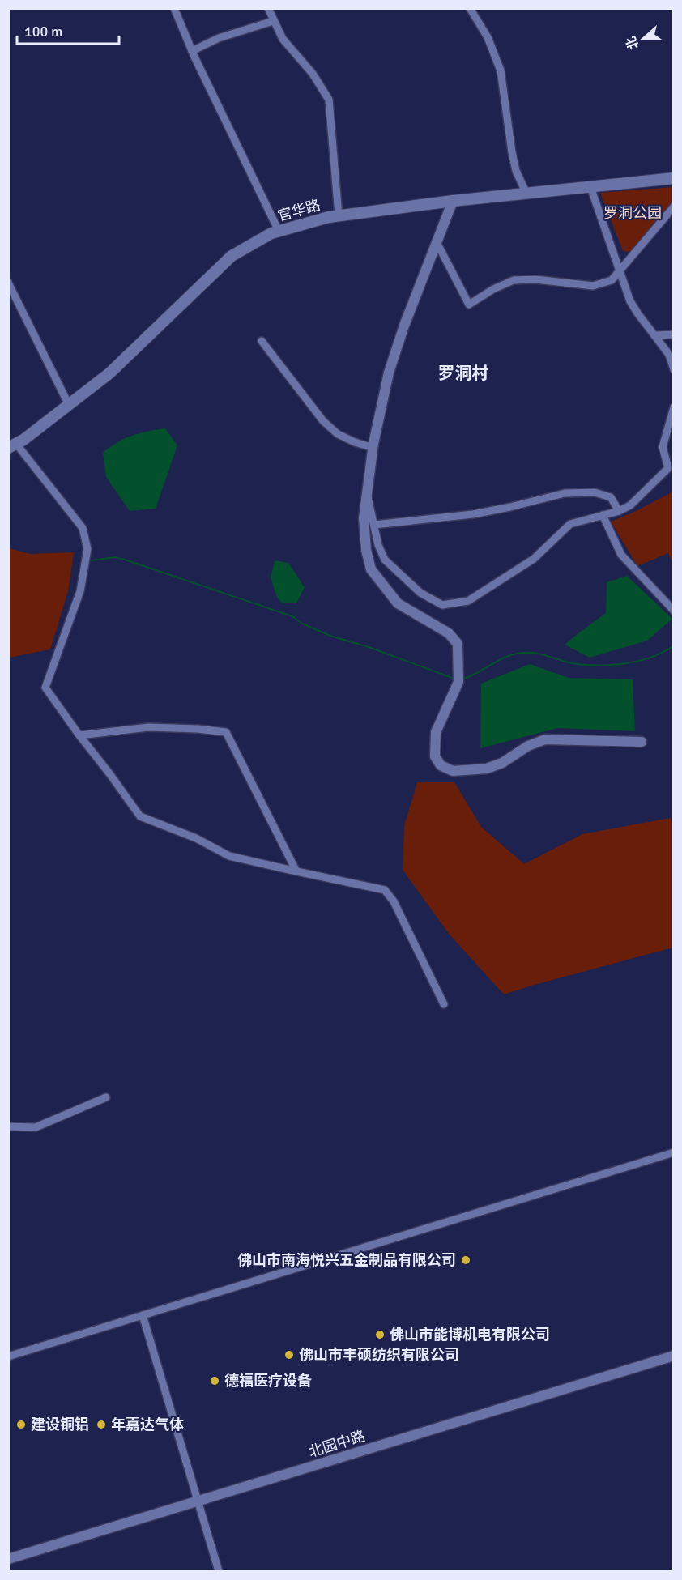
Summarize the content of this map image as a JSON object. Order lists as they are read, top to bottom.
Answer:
{
  "streets": {
    "main road": ["官华路"],
    "street": ["北园中路"]
  },
  "districts": ["罗洞村"],
  "parks": ["罗洞公园"],
  "places": [
    "佛山市南海悦兴五金制品有限公司",
    "佛山市能博机电有限公司",
    "佛山市丰硕纺织有限公司",
    "德福医疗设备",
    "建设铜铝",
    "年嘉达气体"
  ],
  "scale_bar": "100 m",
  "north": "left"
}
